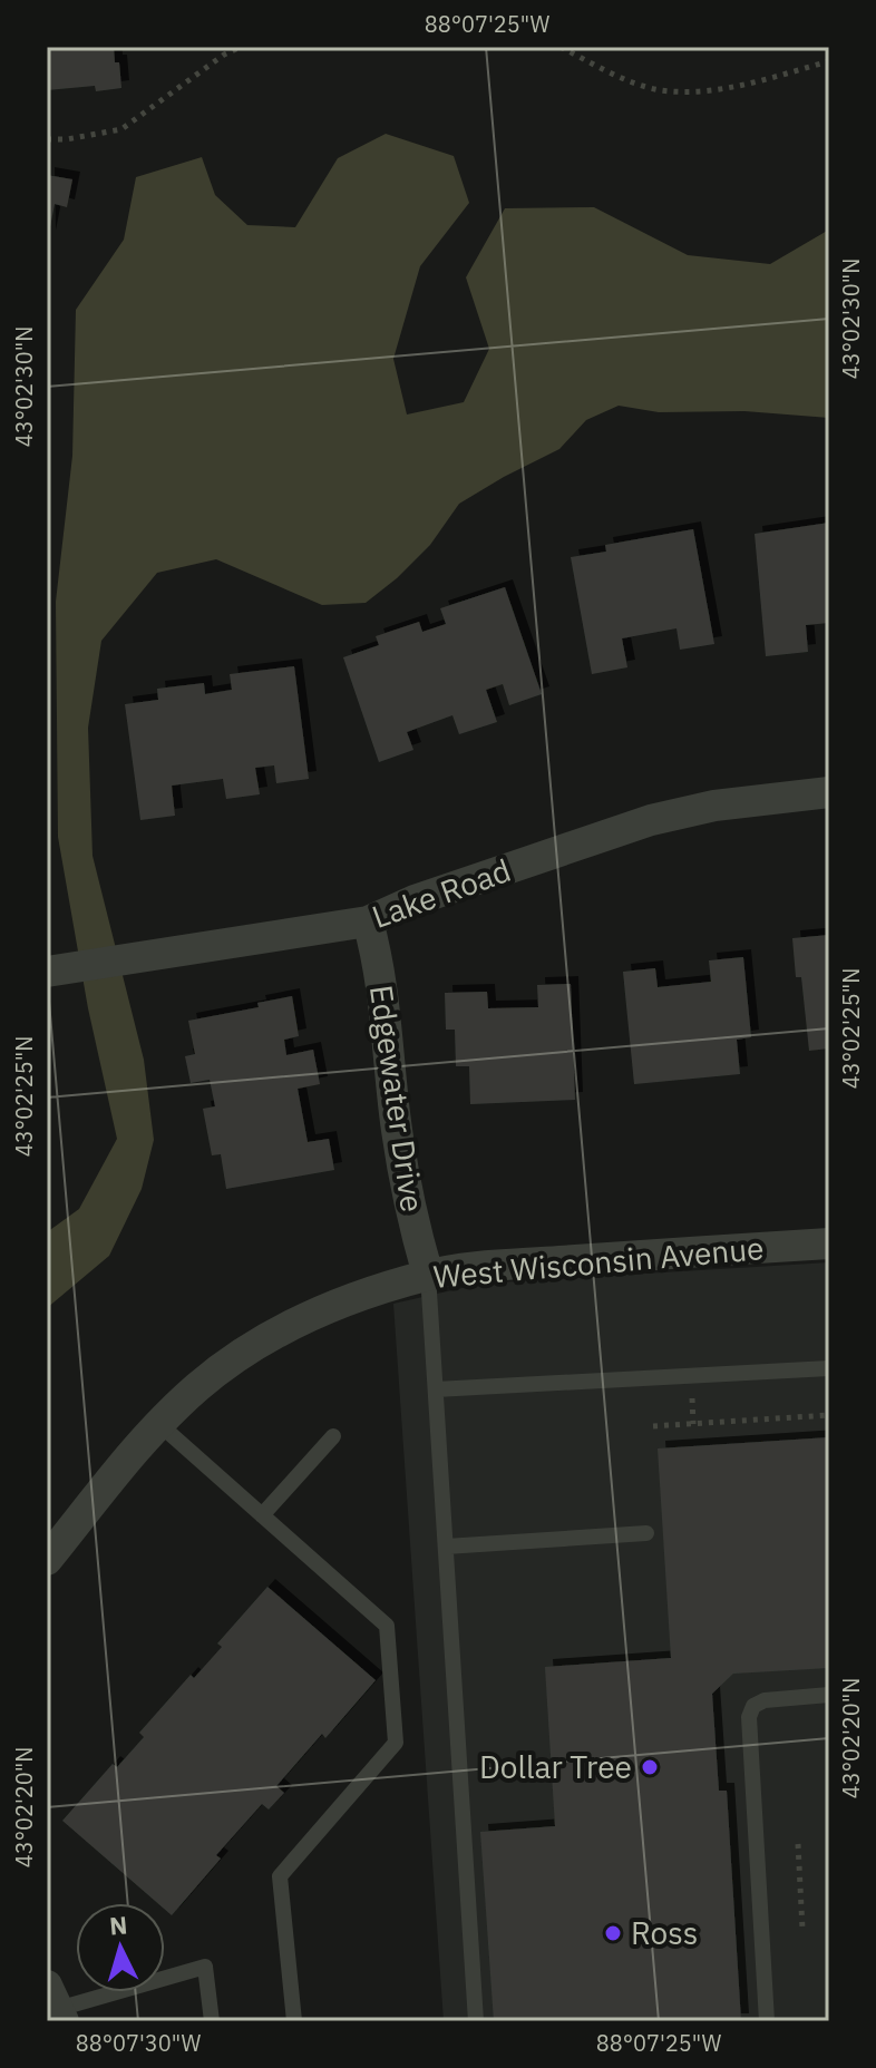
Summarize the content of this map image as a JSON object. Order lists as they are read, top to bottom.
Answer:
{
  "streets": {
    "street": ["Lake Road", "Edgewater Drive", "West Wisconsin Avenue"]
  },
  "crossings": [
    ["Lake Road", "Edgewater Drive"],
    ["Edgewater Drive", "West Wisconsin Avenue"]
  ],
  "places": ["Dollar Tree", "Ross"],
  "north": "top",
  "coordinates": [
    "88°07'25\"W",
    "43°02'30\"N",
    "43°02'25\"N",
    "43°02'20\"N",
    "88°07'30\"W"
  ]
}
